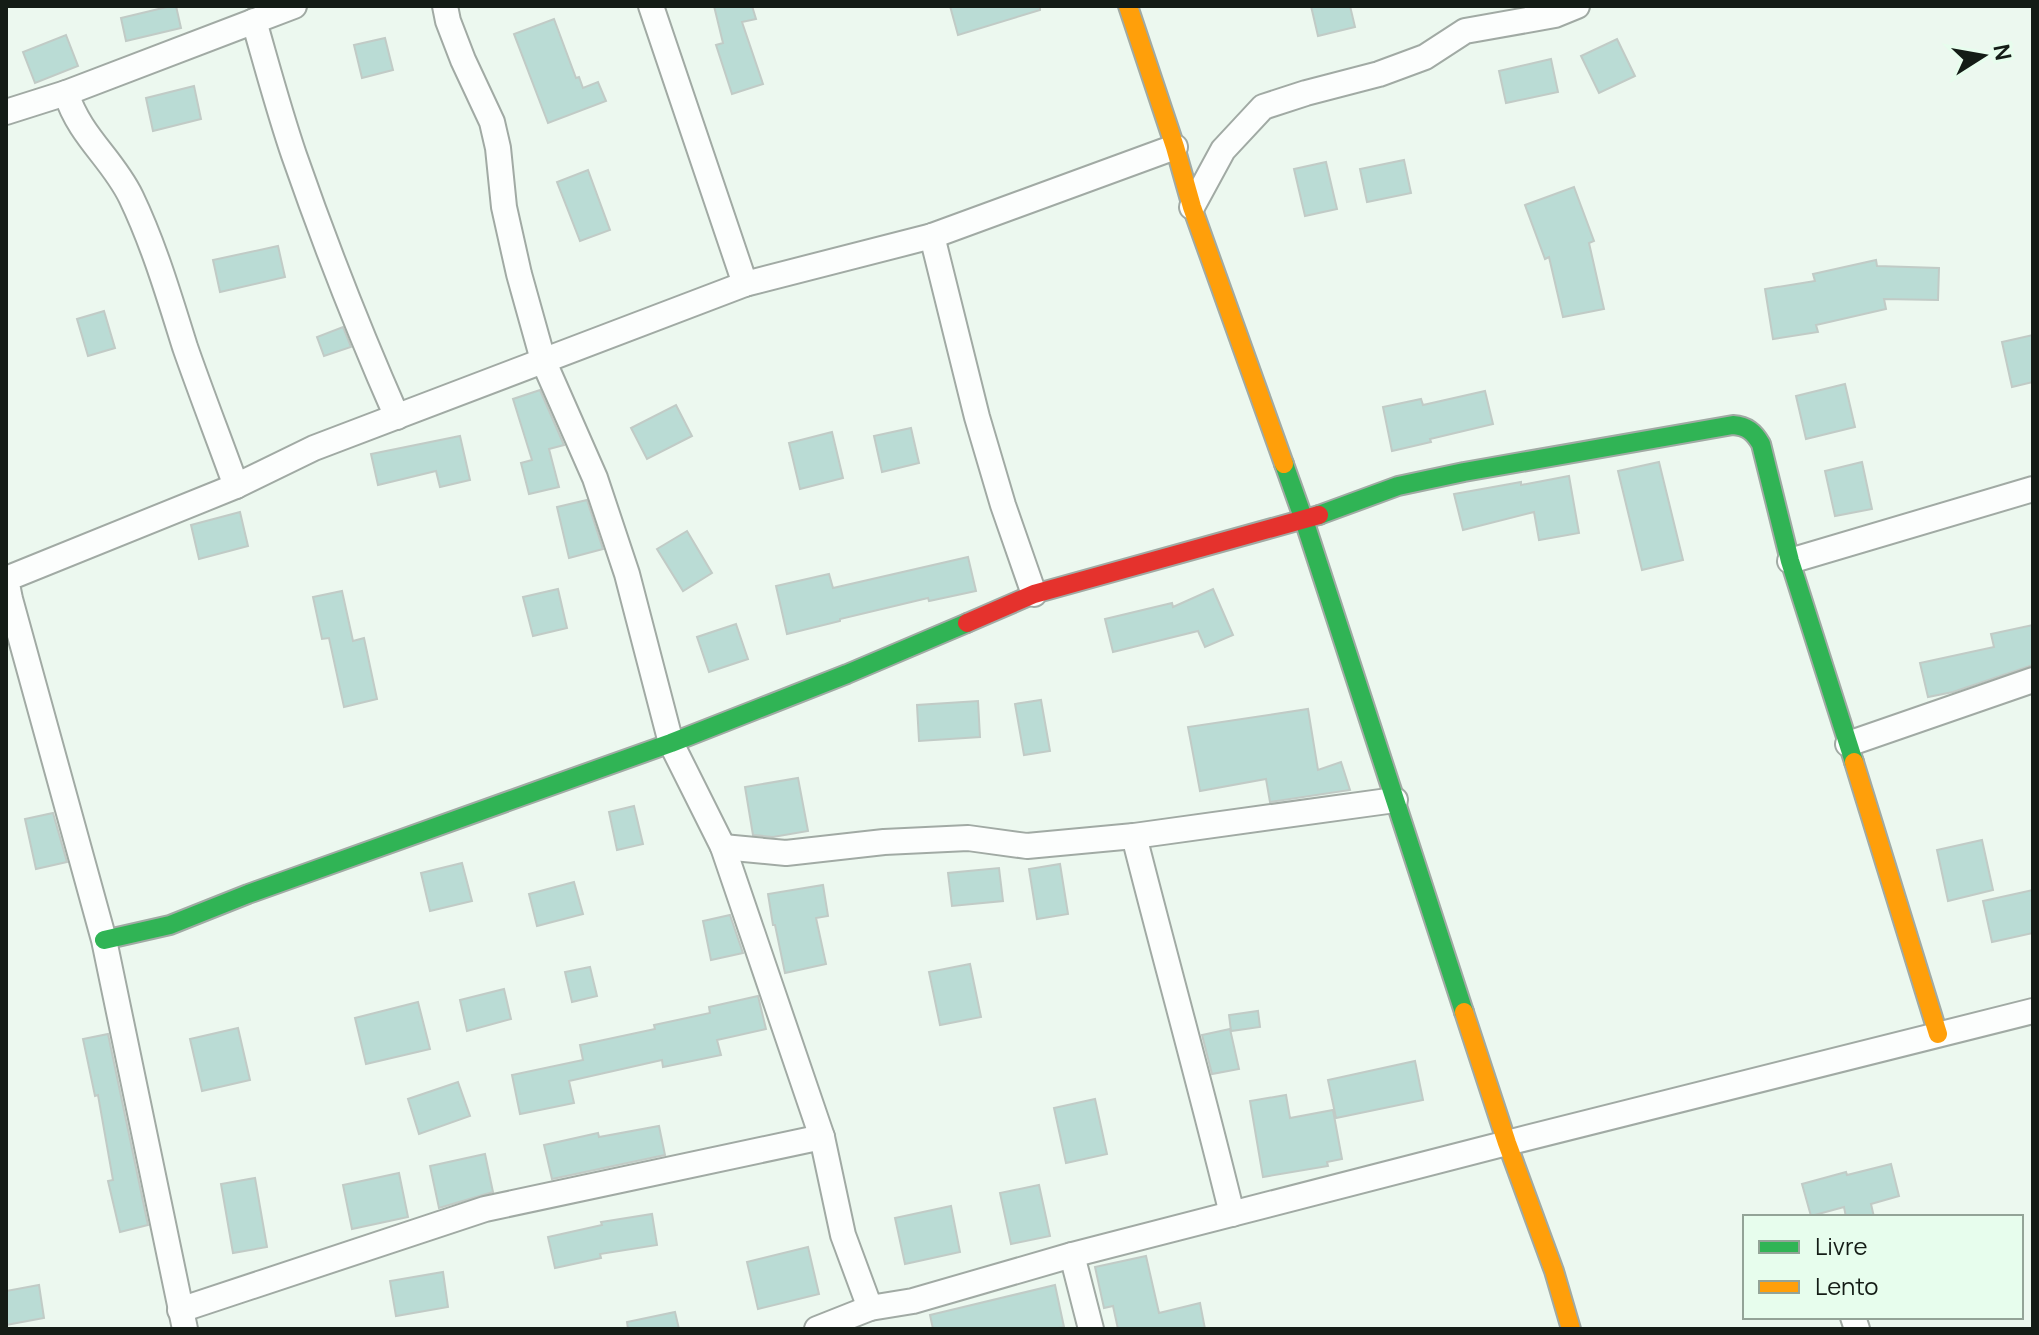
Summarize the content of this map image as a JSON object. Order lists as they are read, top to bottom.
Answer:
{
  "legend": ["Livre", "Lento"],
  "north": "right"
}
